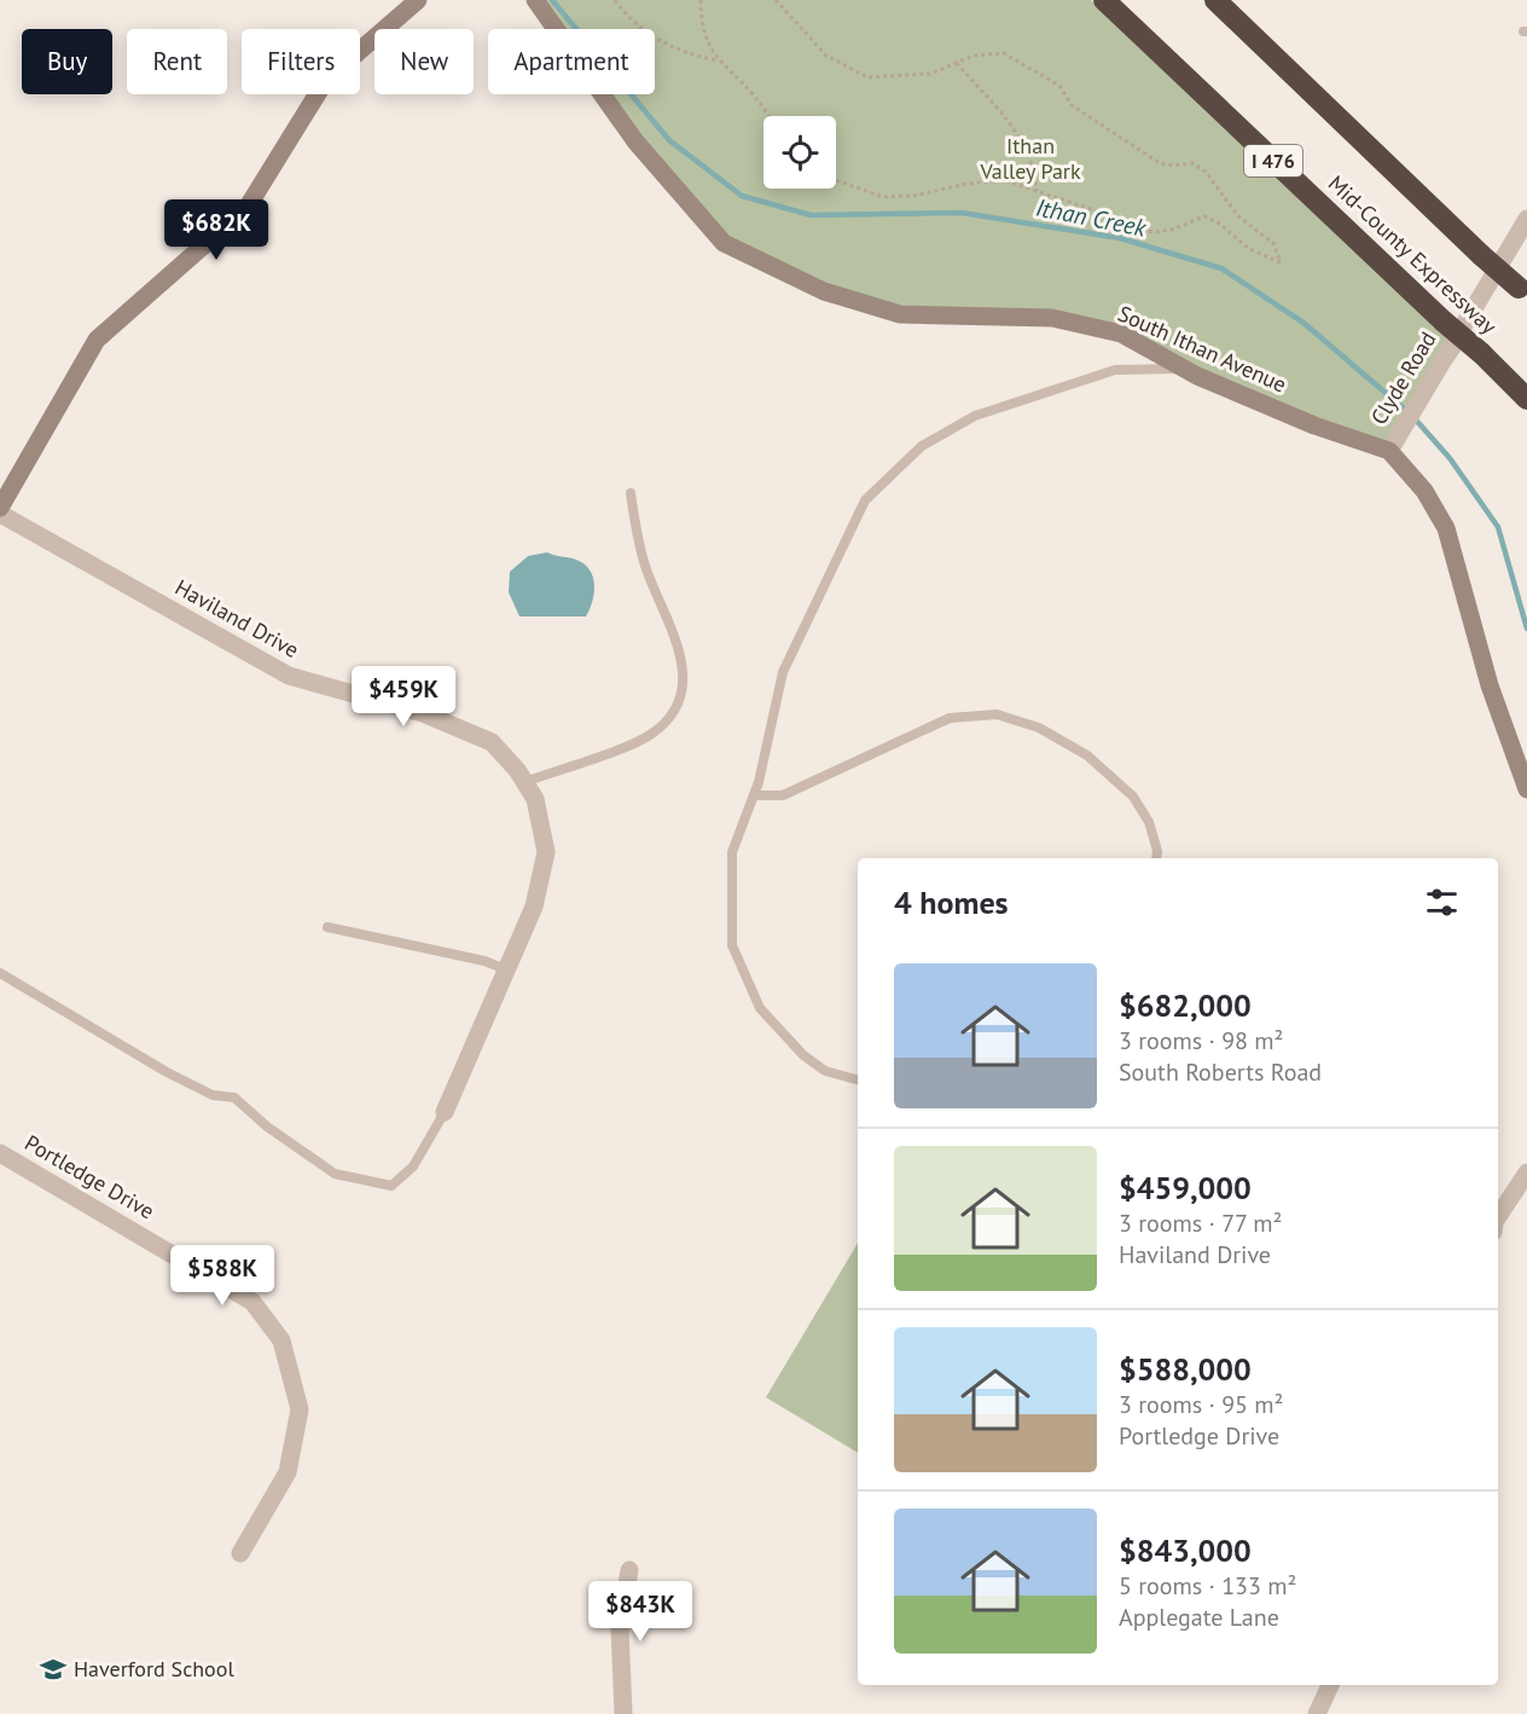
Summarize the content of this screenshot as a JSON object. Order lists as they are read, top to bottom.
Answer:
{
  "streets": {
    "highway": ["I 476", "Mid-County Expressway"],
    "street": [
      "South Ithan Avenue",
      "Clyde Road",
      "Haviland Drive",
      "Portledge Drive"
    ]
  },
  "crossings": [
    ["South Ithan Avenue", "Clyde Road"]
  ],
  "water": ["Ithan Creek"],
  "parks": ["Ithan Valley Park"],
  "places": {
    "school or university": ["Haverford School"]
  },
  "page": {
    "chip": [
      "Buy",
      "Rent",
      "Filters",
      "New",
      "Apartment"
    ],
    "price": [
      "$682K",
      "$459K",
      "$588K",
      "$843K"
    ],
    "heading": "4 homes",
    "list": [
      {
        "name": "$682,000",
        "note": "3 rooms · 98 m² · South Roberts Road"
      },
      {
        "name": "$459,000",
        "note": "3 rooms · 77 m² · Haviland Drive"
      },
      {
        "name": "$588,000",
        "note": "3 rooms · 95 m² · Portledge Drive"
      },
      {
        "name": "$843,000",
        "note": "5 rooms · 133 m² · Applegate Lane"
      }
    ]
  }
}
